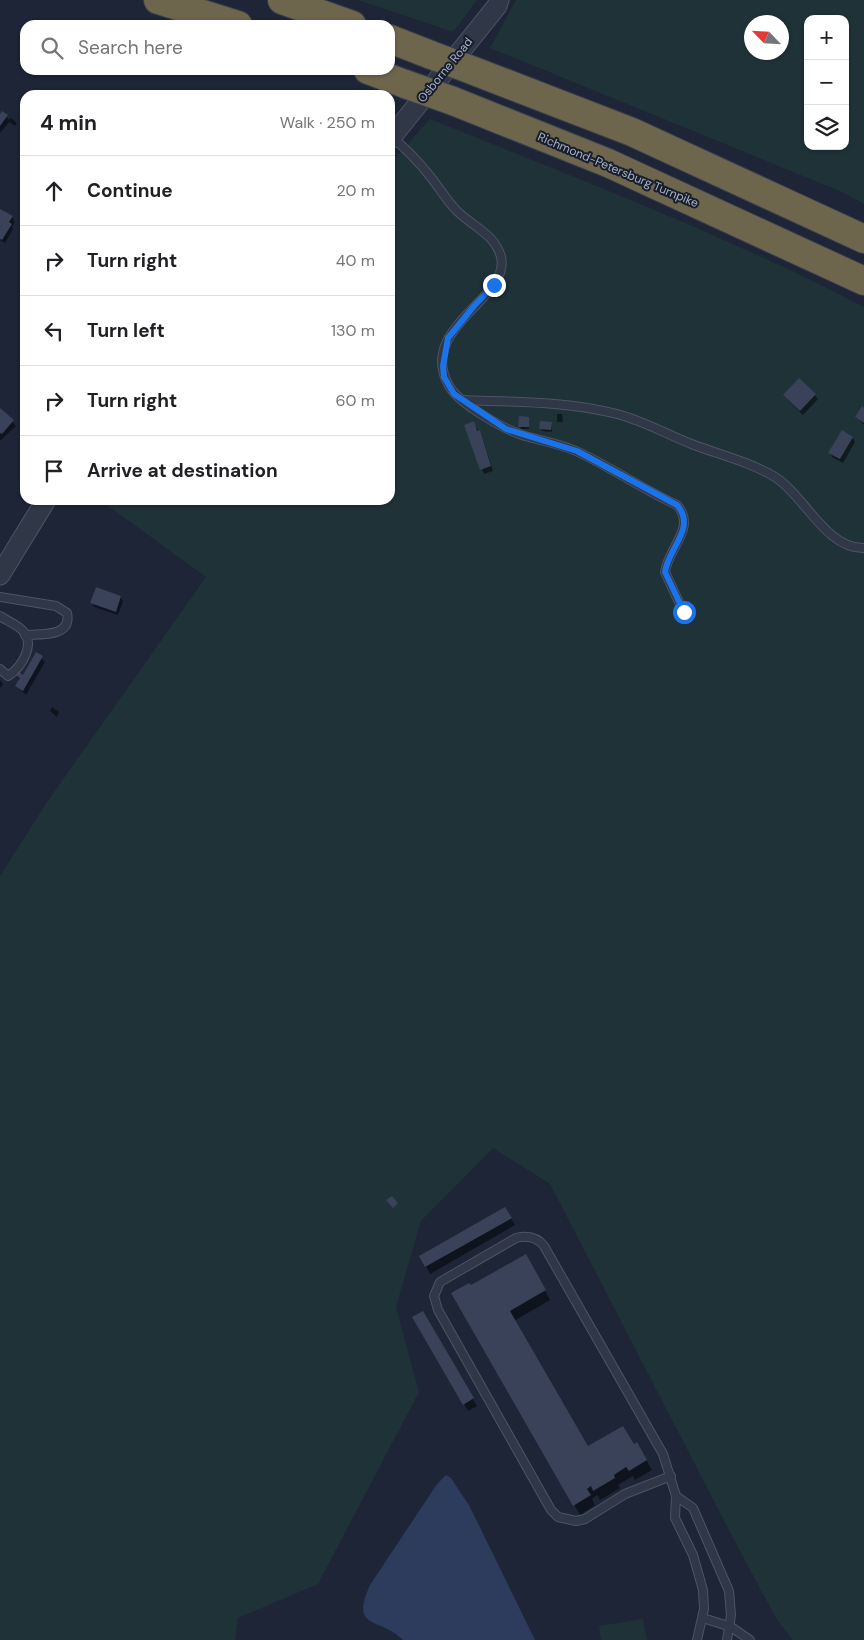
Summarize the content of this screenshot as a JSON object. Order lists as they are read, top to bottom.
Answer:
{
  "streets": {
    "highway": ["Richmond-Petersburg Turnpike"],
    "street": ["Osborne Road"]
  },
  "north": "top left",
  "page": {
    "map_buttons": ["+", "−"],
    "search": "Search here",
    "heading": ["4 min", "Walk · 250 m"],
    "list": [
      ["Continue", "20 m"],
      ["Turn right", "40 m"],
      ["Turn left", "130 m"],
      ["Turn right", "60 m"],
      "Arrive at destination"
    ]
  }
}
